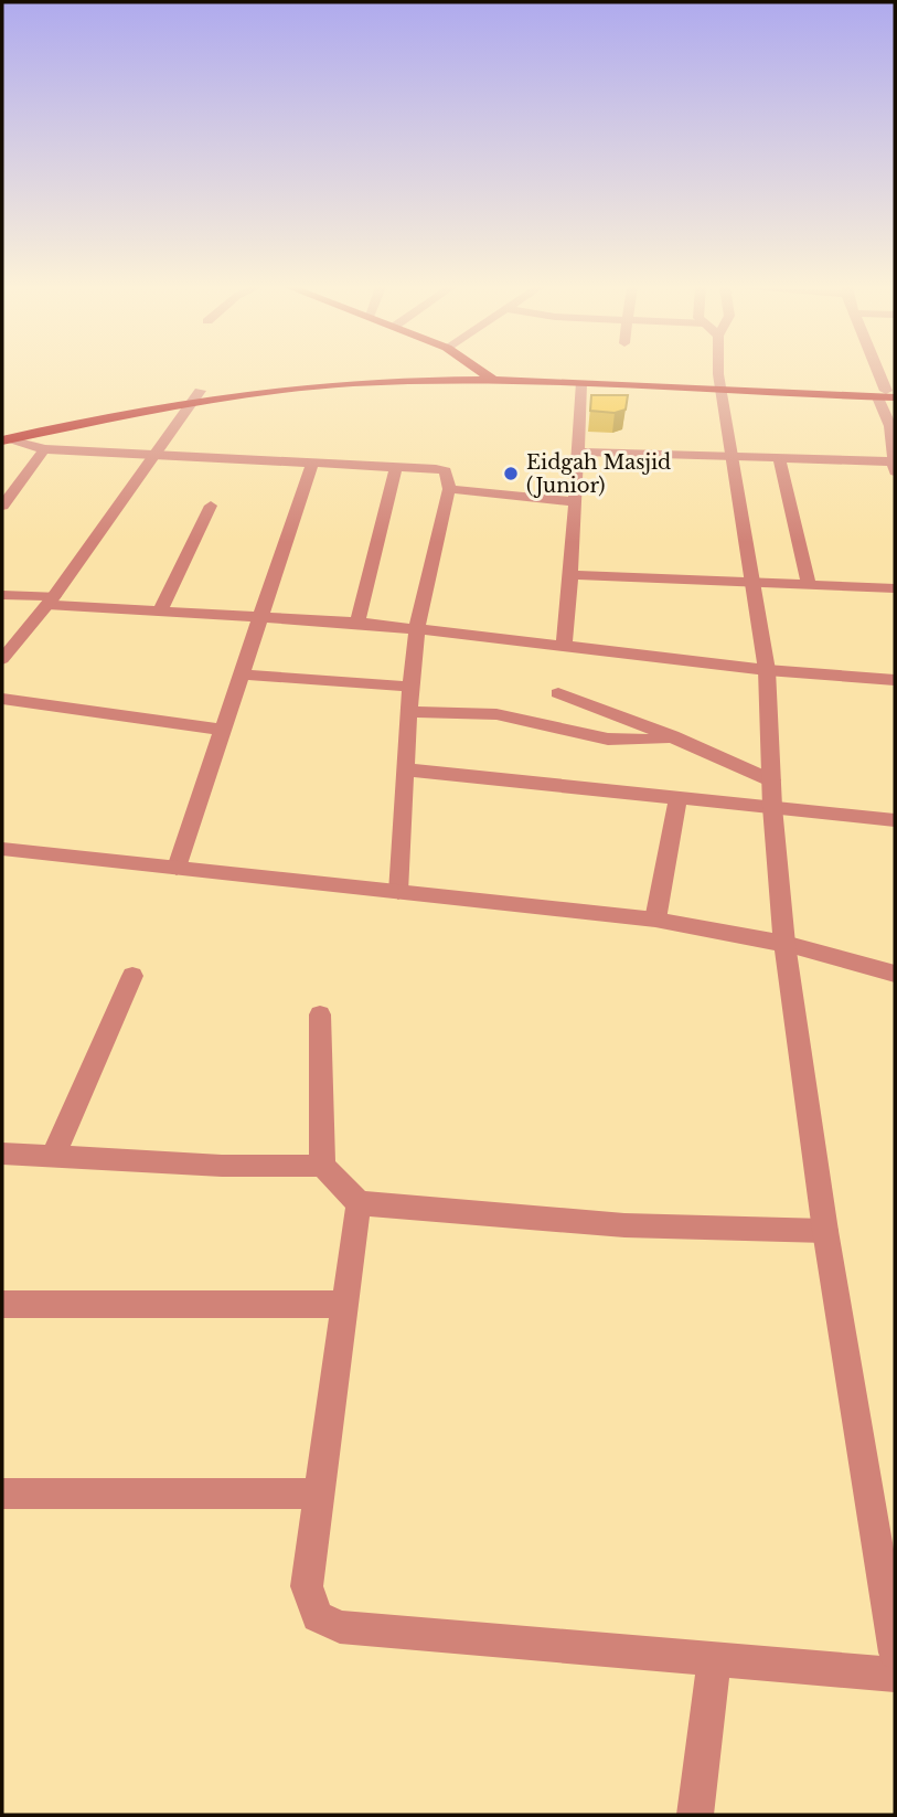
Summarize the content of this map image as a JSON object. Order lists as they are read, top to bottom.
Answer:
{
  "places": ["Eidgah Masjid (Junior)"]
}
